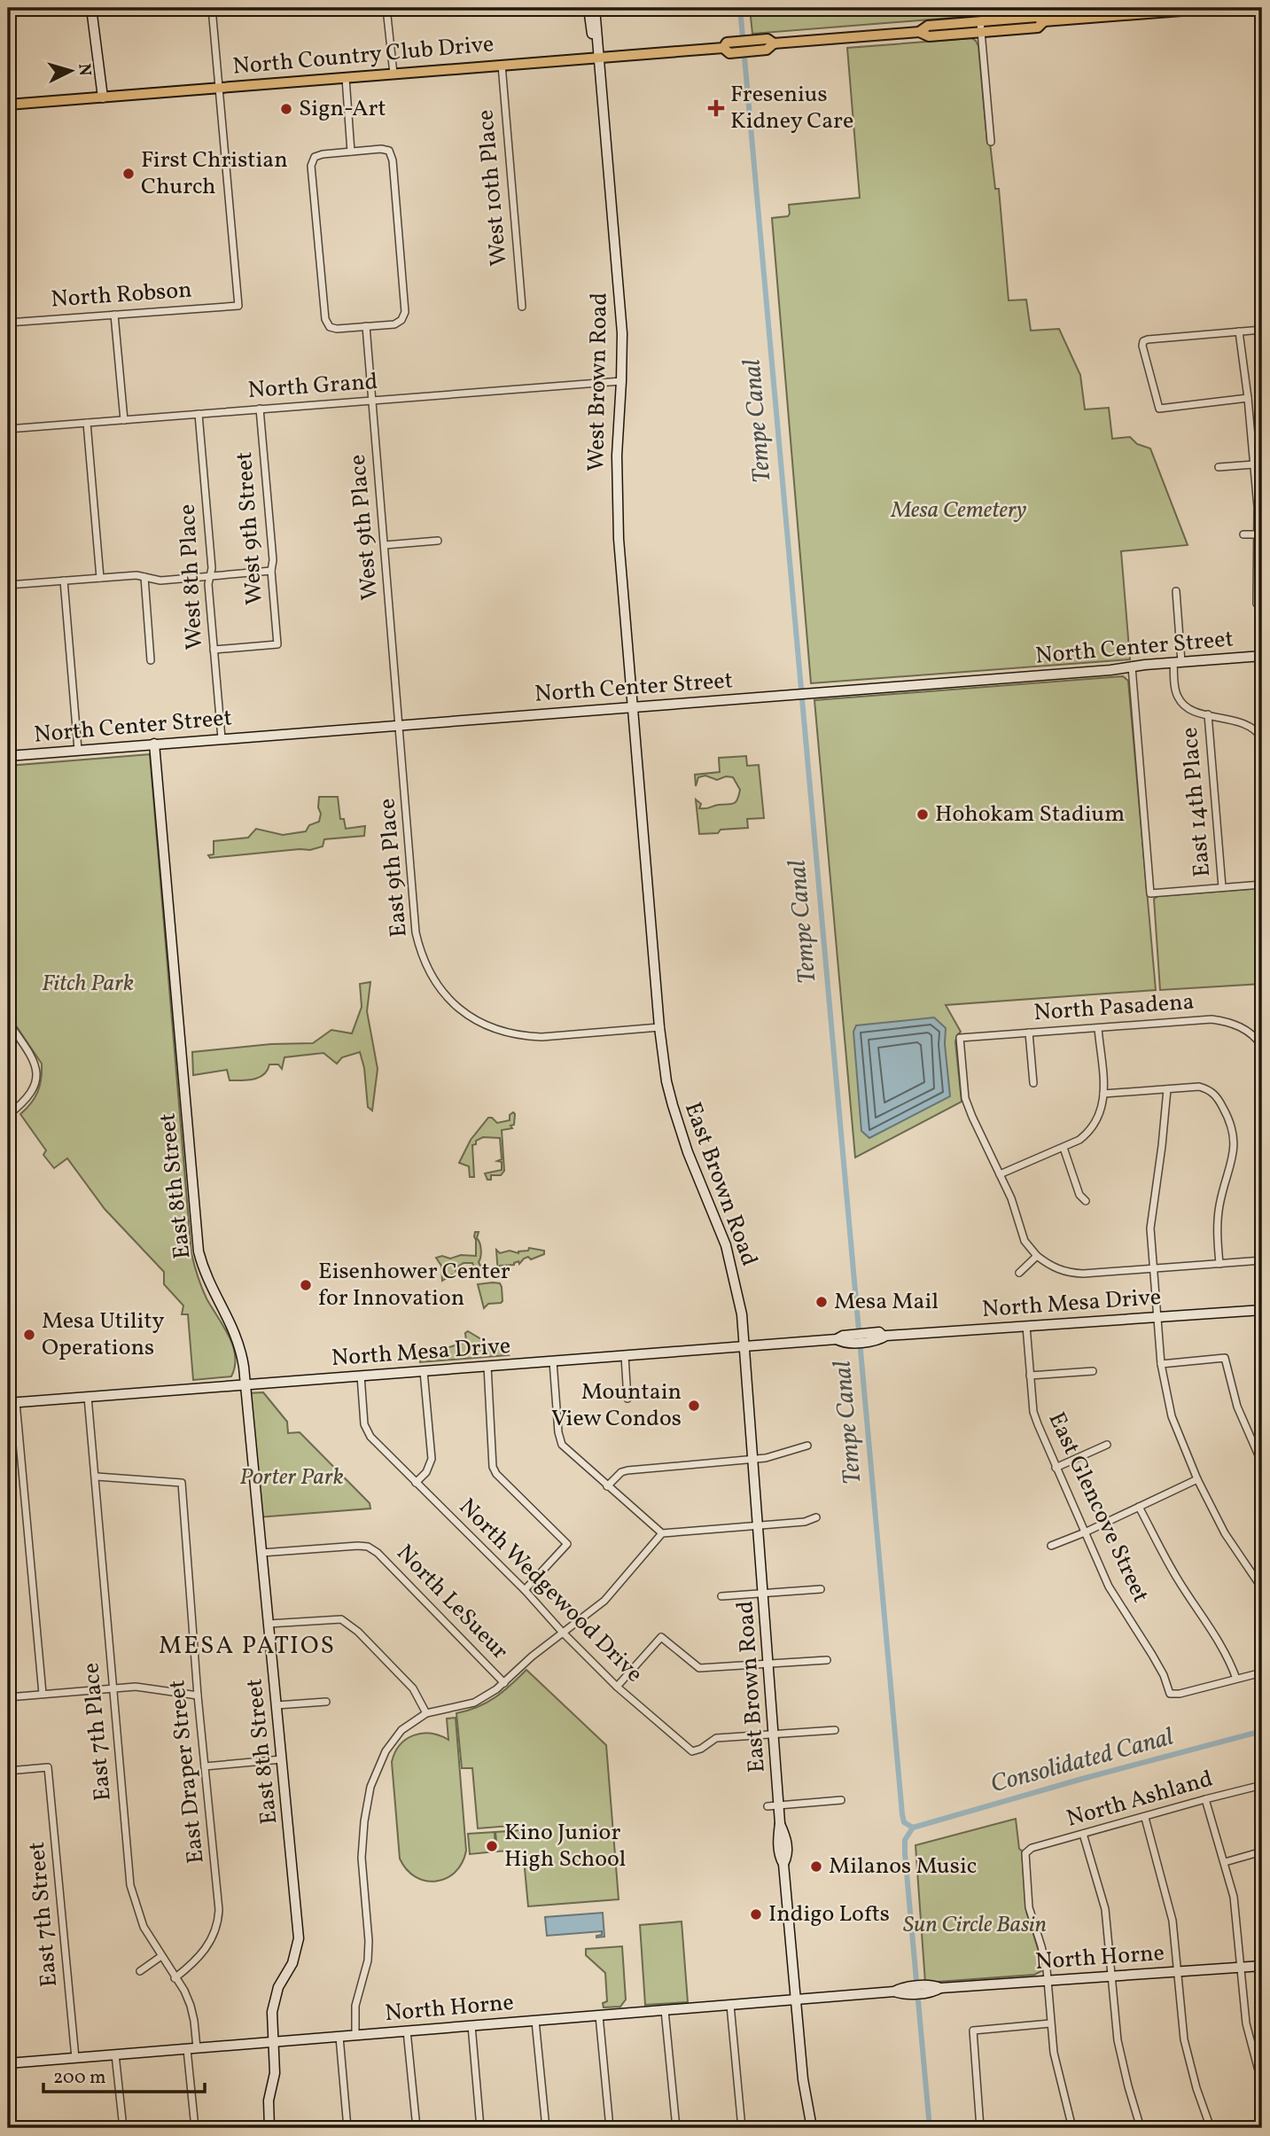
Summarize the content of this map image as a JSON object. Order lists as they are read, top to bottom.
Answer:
{
  "streets": {
    "main road": ["North Country Club Drive"],
    "street": [
      "West 10th Place",
      "North Robson",
      "West Brown Road",
      "North Grand",
      "West 9th Place",
      "West 9th Street",
      "West 8th Place",
      "North Center Street",
      "East 14th Place",
      "East 9th Place",
      "North Pasadena",
      "East Brown Road",
      "East 8th Street",
      "North Mesa Drive",
      "East Glencove Street",
      "North Wedgewood Drive",
      "North LeSueur",
      "East 7th Place",
      "East Draper Street",
      "North Ashland",
      "East 7th Street",
      "North Horne"
    ]
  },
  "crossings": [
    ["North Country Club Drive", "West 10th Place"],
    ["North Country Club Drive", "North Robson"],
    ["North Country Club Drive", "West Brown Road"],
    ["West Brown Road", "North Grand"],
    ["West Brown Road", "North Center Street"],
    ["West Brown Road", "East Brown Road"],
    ["North Grand", "West 9th Place"],
    ["North Grand", "West 9th Street"],
    ["North Grand", "West 8th Place"],
    ["West 9th Place", "North Center Street"],
    ["West 9th Place", "East 9th Place"],
    ["West 9th Street", "West 8th Place"],
    ["West 8th Place", "North Center Street"],
    ["North Center Street", "East 9th Place"],
    ["North Center Street", "East Brown Road"],
    ["North Center Street", "East 8th Street"],
    ["East 9th Place", "East Brown Road"],
    ["East Brown Road", "North Mesa Drive"],
    ["East Brown Road", "North Wedgewood Drive"],
    ["East Brown Road", "North Horne"],
    ["East 8th Street", "North Mesa Drive"],
    ["East 8th Street", "North LeSueur"],
    ["East 8th Street", "North Horne"],
    ["North Mesa Drive", "East Glencove Street"],
    ["North Mesa Drive", "North Wedgewood Drive"],
    ["North Mesa Drive", "East 7th Place"],
    ["East 7th Place", "East Draper Street"],
    ["East 7th Place", "North Horne"],
    ["North Ashland", "North Horne"],
    ["East 7th Street", "North Horne"]
  ],
  "districts": ["MESA PATIOS"],
  "water": ["Tempe Canal", "Consolidated Canal"],
  "parks": [
    "Mesa Cemetery",
    "Fitch Park",
    "Porter Park",
    "Sun Circle Basin"
  ],
  "places": {
    "health": ["Fresenius Kidney Care"],
    "other": [
      "Sign-Art",
      "First Christian Church",
      "Hohokam Stadium",
      "Eisenhower Center for Innovation",
      "Mesa Mail",
      "Mesa Utility Operations",
      "Mountain View Condos",
      "Kino Junior High School",
      "Milanos Music",
      "Indigo Lofts"
    ]
  },
  "scale_bar": "200 m",
  "north": "right"
}
